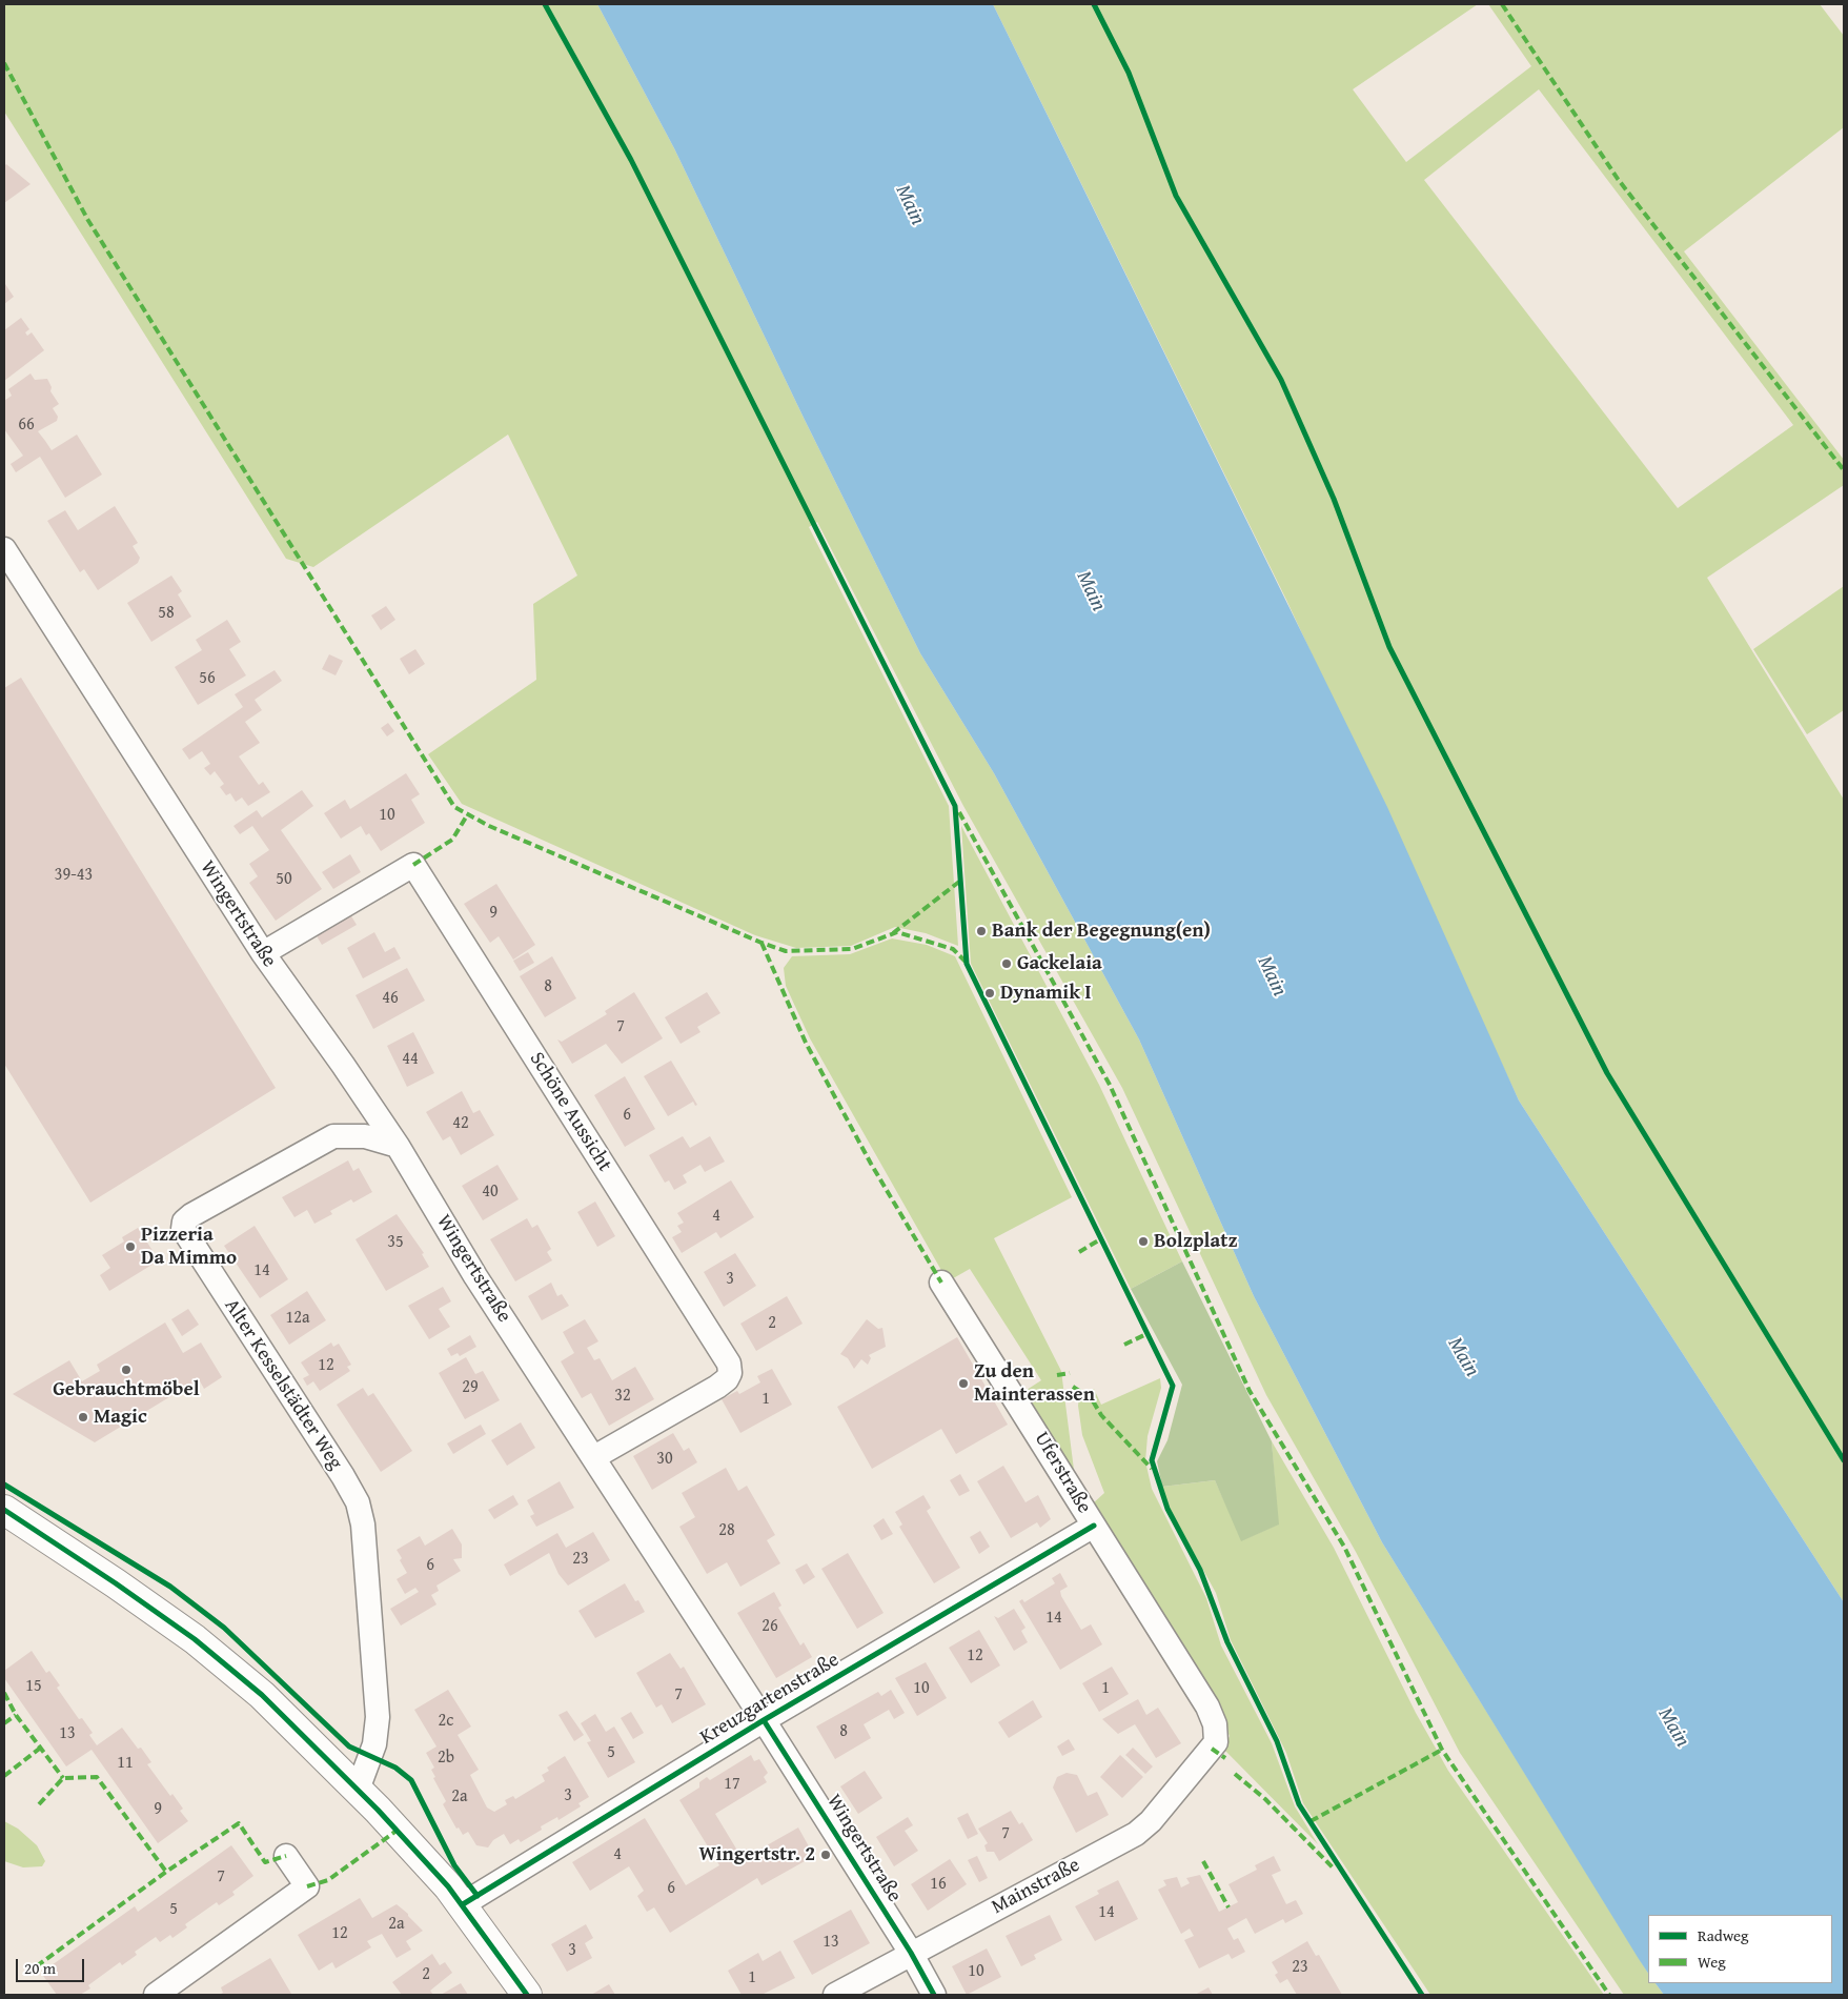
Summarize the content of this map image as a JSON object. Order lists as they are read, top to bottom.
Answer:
{
  "streets": {
    "street": [
      "Wingertstraße",
      "Schöne Aussicht",
      "Alter Kesselstädter Weg",
      "Uferstraße",
      "Kreuzgartenstraße",
      "Mainstraße"
    ]
  },
  "crossings": [
    ["Wingertstraße", "Schöne Aussicht"],
    ["Wingertstraße", "Alter Kesselstädter Weg"],
    ["Wingertstraße", "Kreuzgartenstraße"],
    ["Wingertstraße", "Mainstraße"],
    ["Uferstraße", "Kreuzgartenstraße"],
    ["Uferstraße", "Mainstraße"]
  ],
  "water": ["Main"],
  "places": [
    "Bank der Begegnung(en)",
    "Gackelaia",
    "Dynamik I",
    "Bolzplatz",
    "Pizzeria Da Mimmo",
    "Gebrauchtmöbel",
    "Zu den Mainterassen",
    "Magic",
    "Wingertstr. 2"
  ],
  "house_numbers": [
    "66",
    "58",
    "56",
    "10",
    "39-43",
    "50",
    "9",
    "8",
    "46",
    "7",
    "44",
    "6",
    "42",
    "40",
    "4",
    "35",
    "14",
    "3",
    "12a",
    "2",
    "12",
    "29",
    "32",
    "1",
    "30",
    "28",
    "23",
    "6",
    "14",
    "26",
    "12",
    "15",
    "10",
    "1",
    "7",
    "2c",
    "8",
    "13",
    "5",
    "2b",
    "11",
    "17",
    "3",
    "2a",
    "9",
    "7",
    "4",
    "7",
    "16",
    "6",
    "5",
    "14",
    "2a",
    "12",
    "13",
    "3",
    "23",
    "10",
    "2",
    "1"
  ],
  "legend": ["Radweg", "Weg"],
  "scale_bar": "20 m"
}
